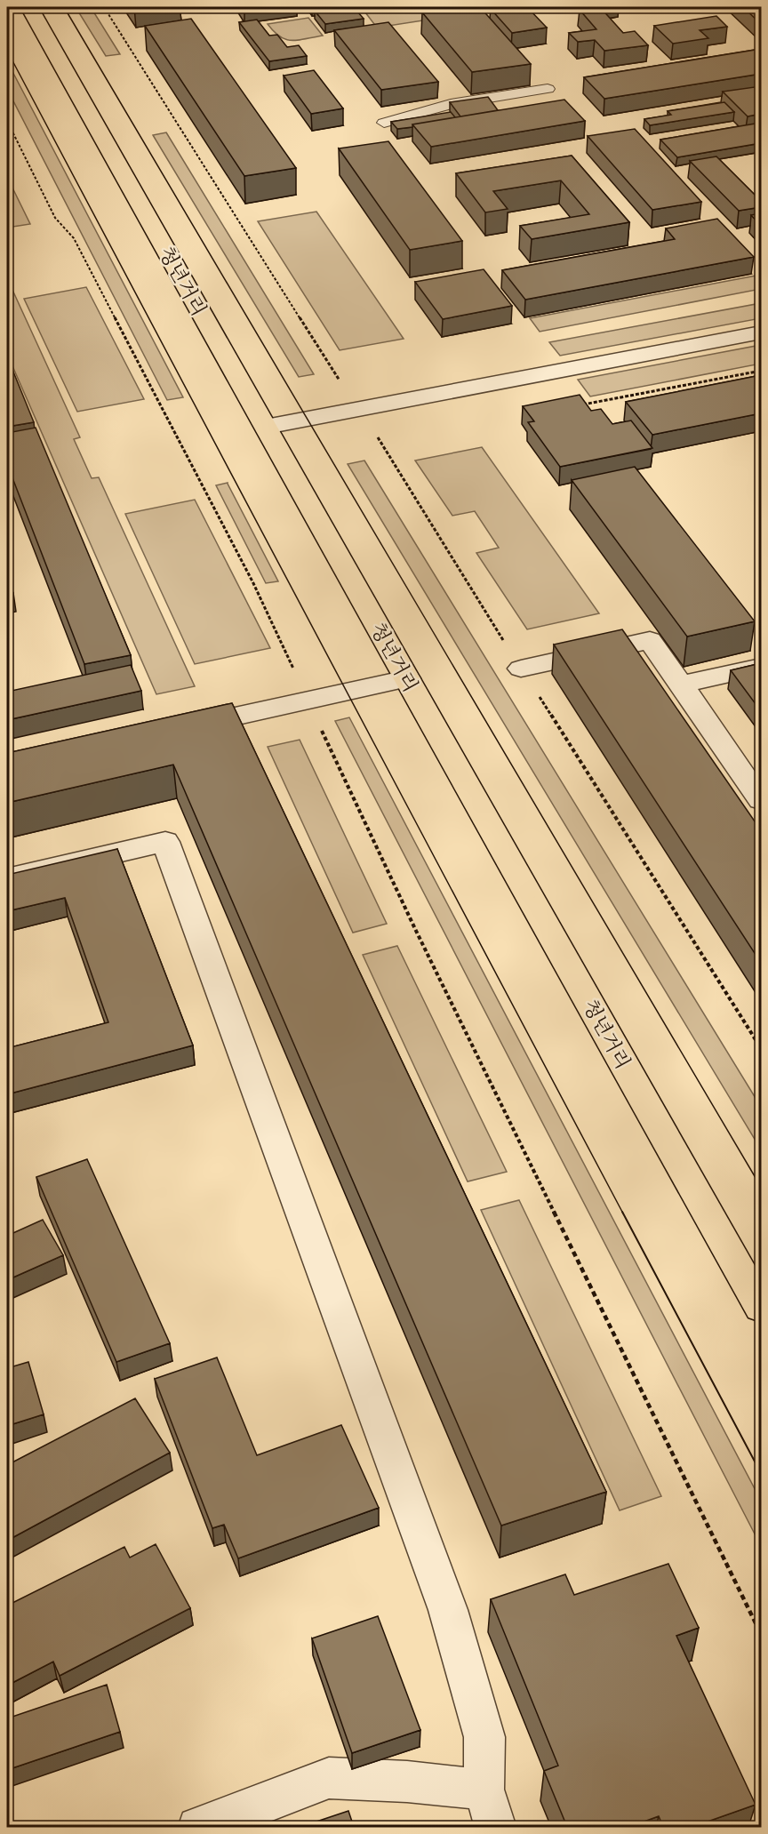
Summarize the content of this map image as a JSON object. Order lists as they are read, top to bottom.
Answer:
{
  "streets": {
    "main road": ["청년거리"]
  }
}
